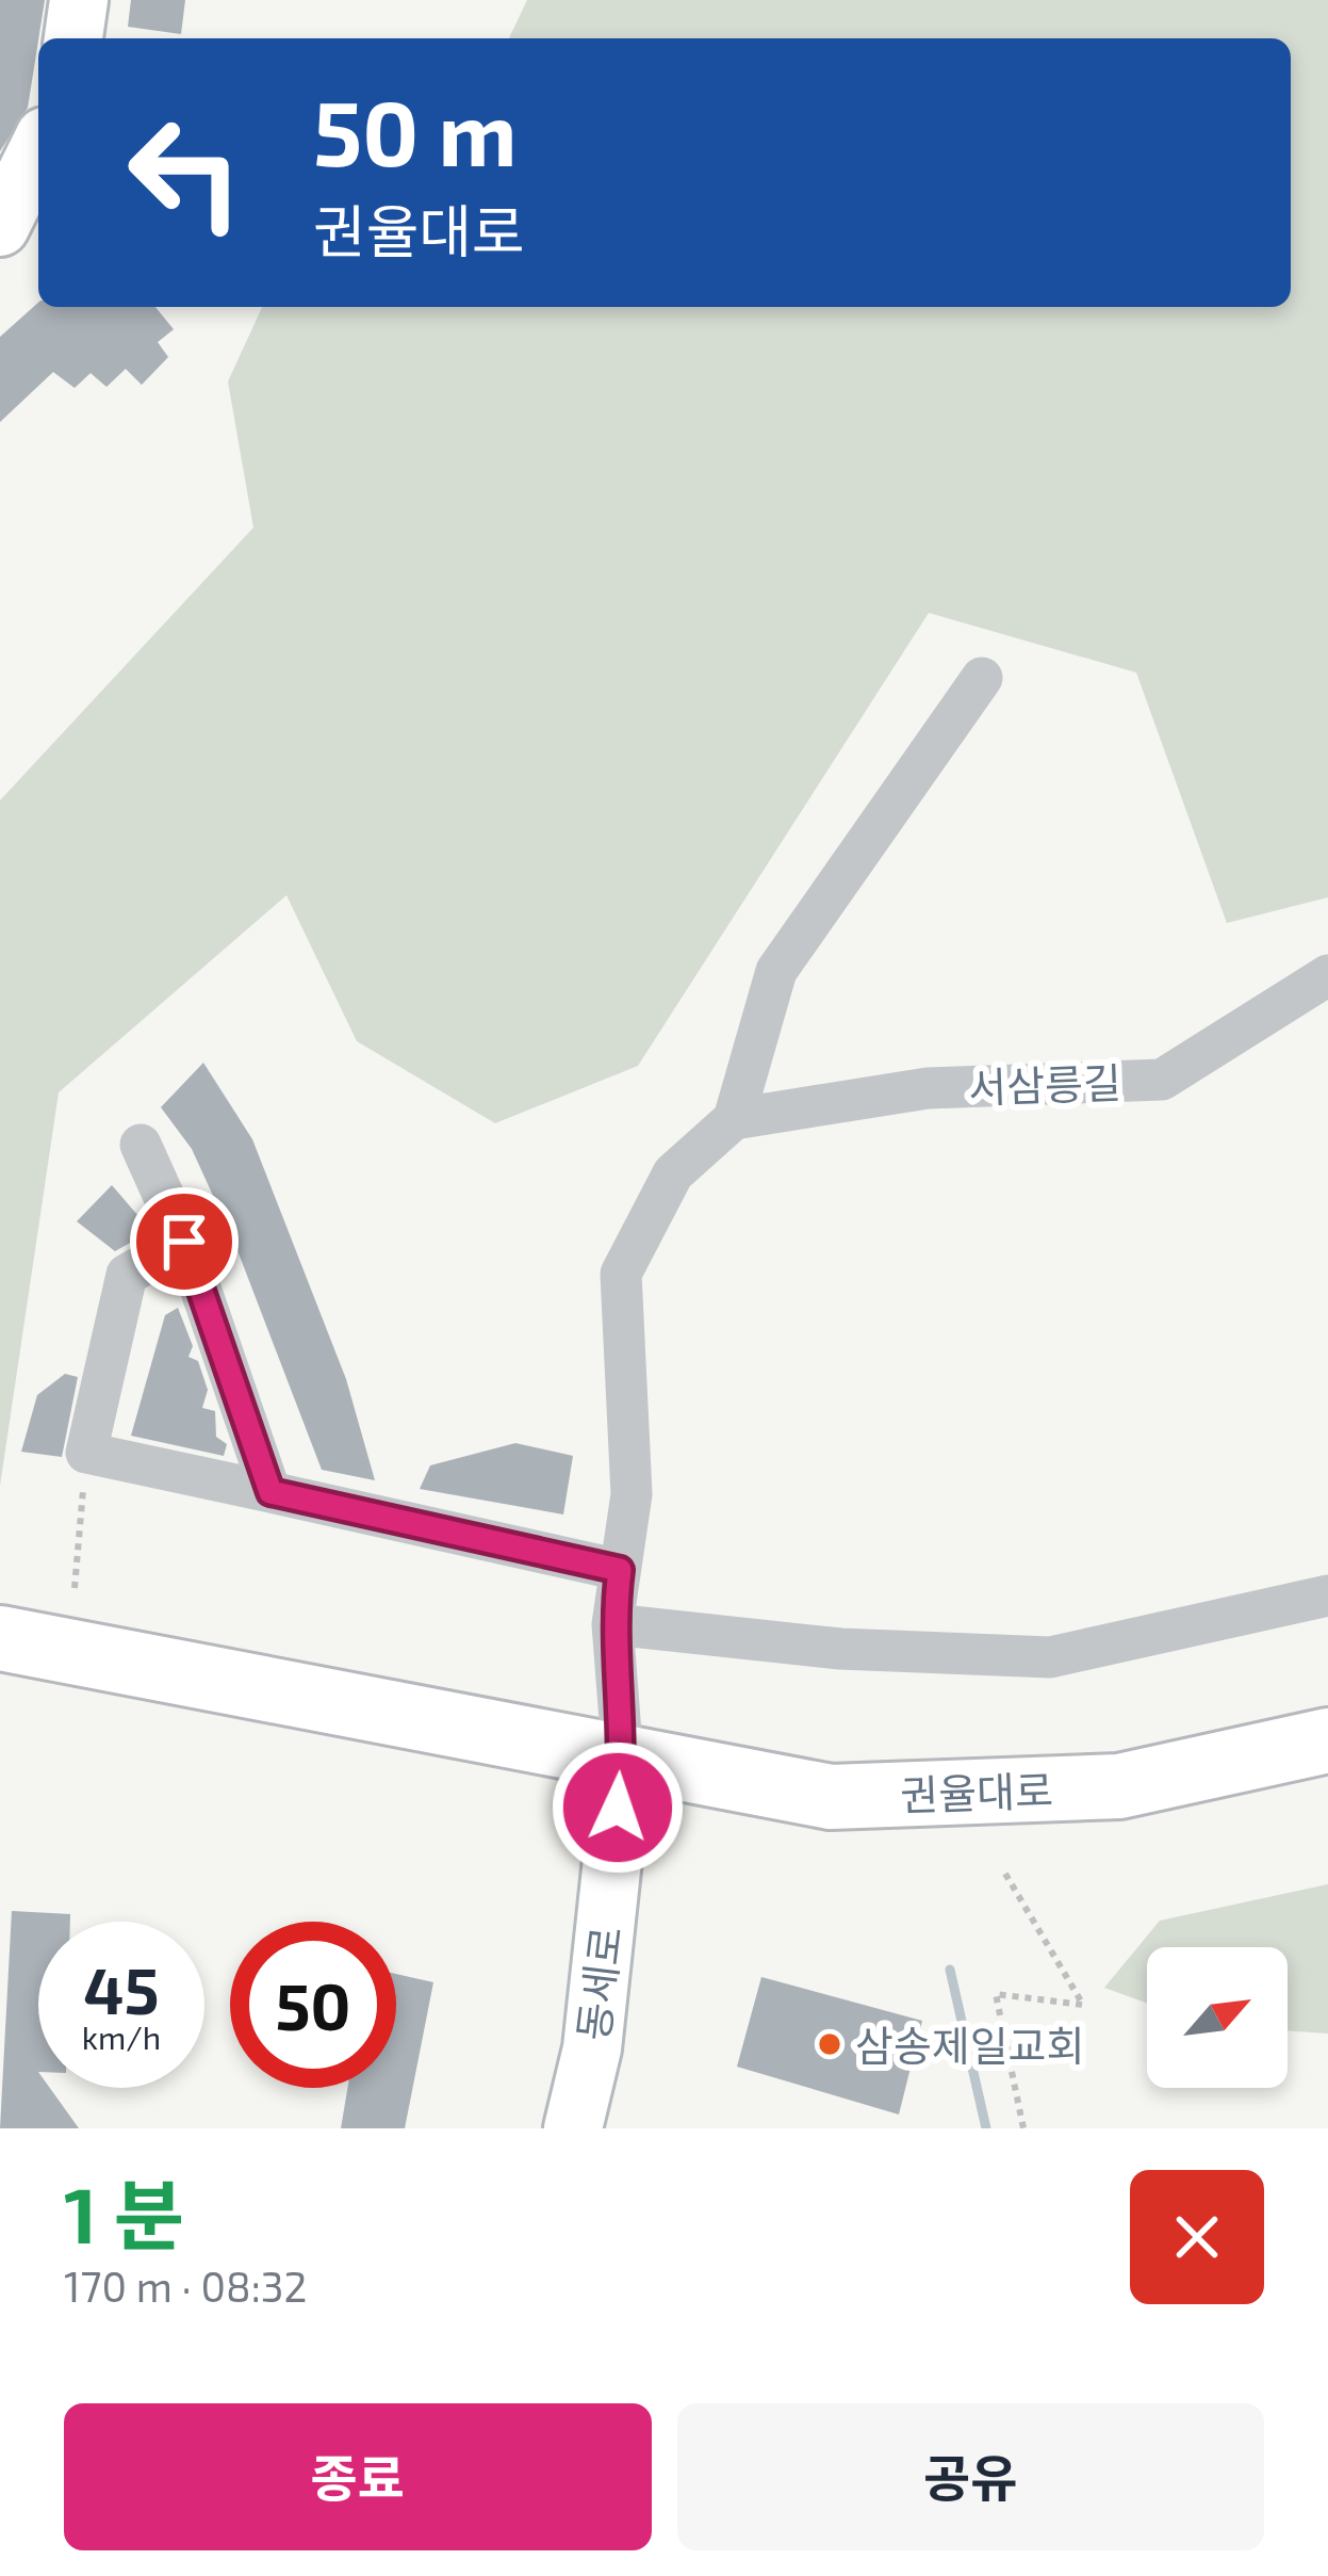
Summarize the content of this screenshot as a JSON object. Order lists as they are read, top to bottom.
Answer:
{
  "streets": {
    "main road": ["권율대로", "동세로"],
    "street": ["서삼릉길"]
  },
  "crossings": [
    ["권율대로", "동세로"]
  ],
  "places": ["삼송제일교회"],
  "north": "top right",
  "page": {
    "turn": ["50 m", "권율대로"],
    "speed": "45 km/h",
    "limit": "50",
    "heading": ["1 분", "170 m · 08:32"],
    "buttons": ["종료", "공유"]
  }
}
